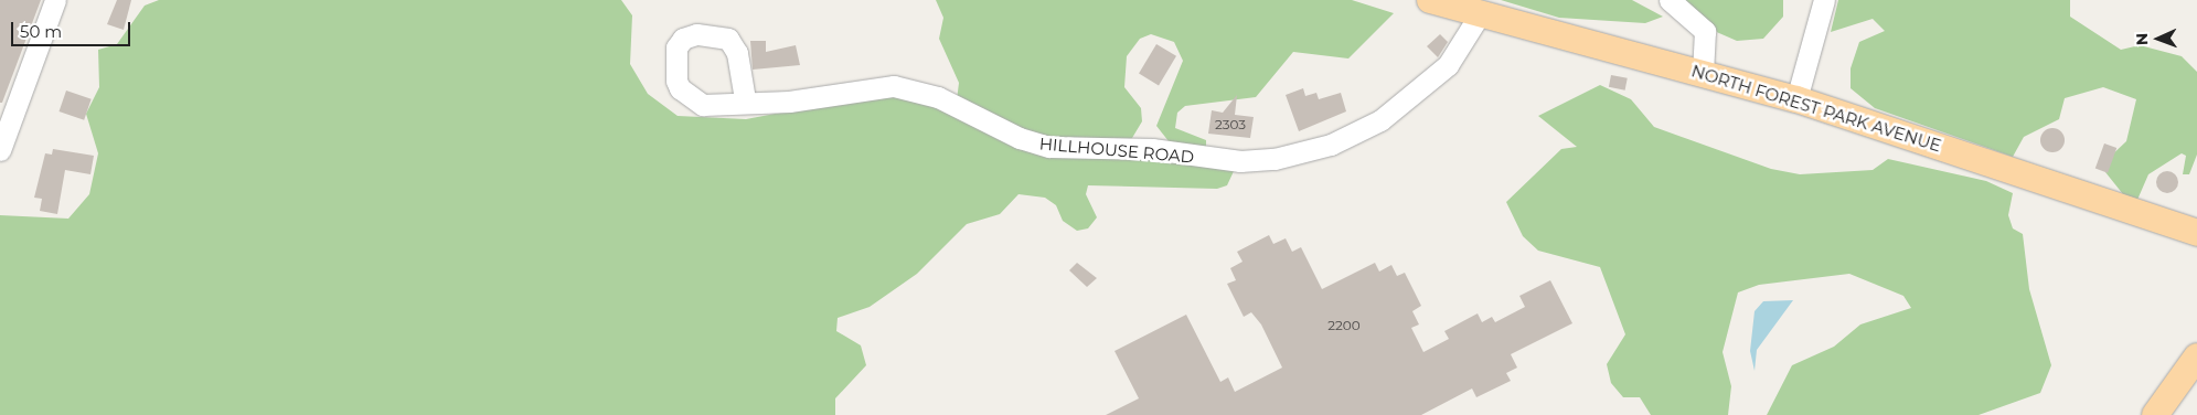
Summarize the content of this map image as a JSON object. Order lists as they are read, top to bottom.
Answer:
{
  "streets": {
    "main road": ["NORTH FOREST PARK AVENUE"],
    "street": ["HILLHOUSE ROAD"]
  },
  "crossings": [
    ["NORTH FOREST PARK AVENUE", "HILLHOUSE ROAD"]
  ],
  "house_numbers": ["2303", "2200"],
  "scale_bar": "50 m",
  "north": "left"
}
